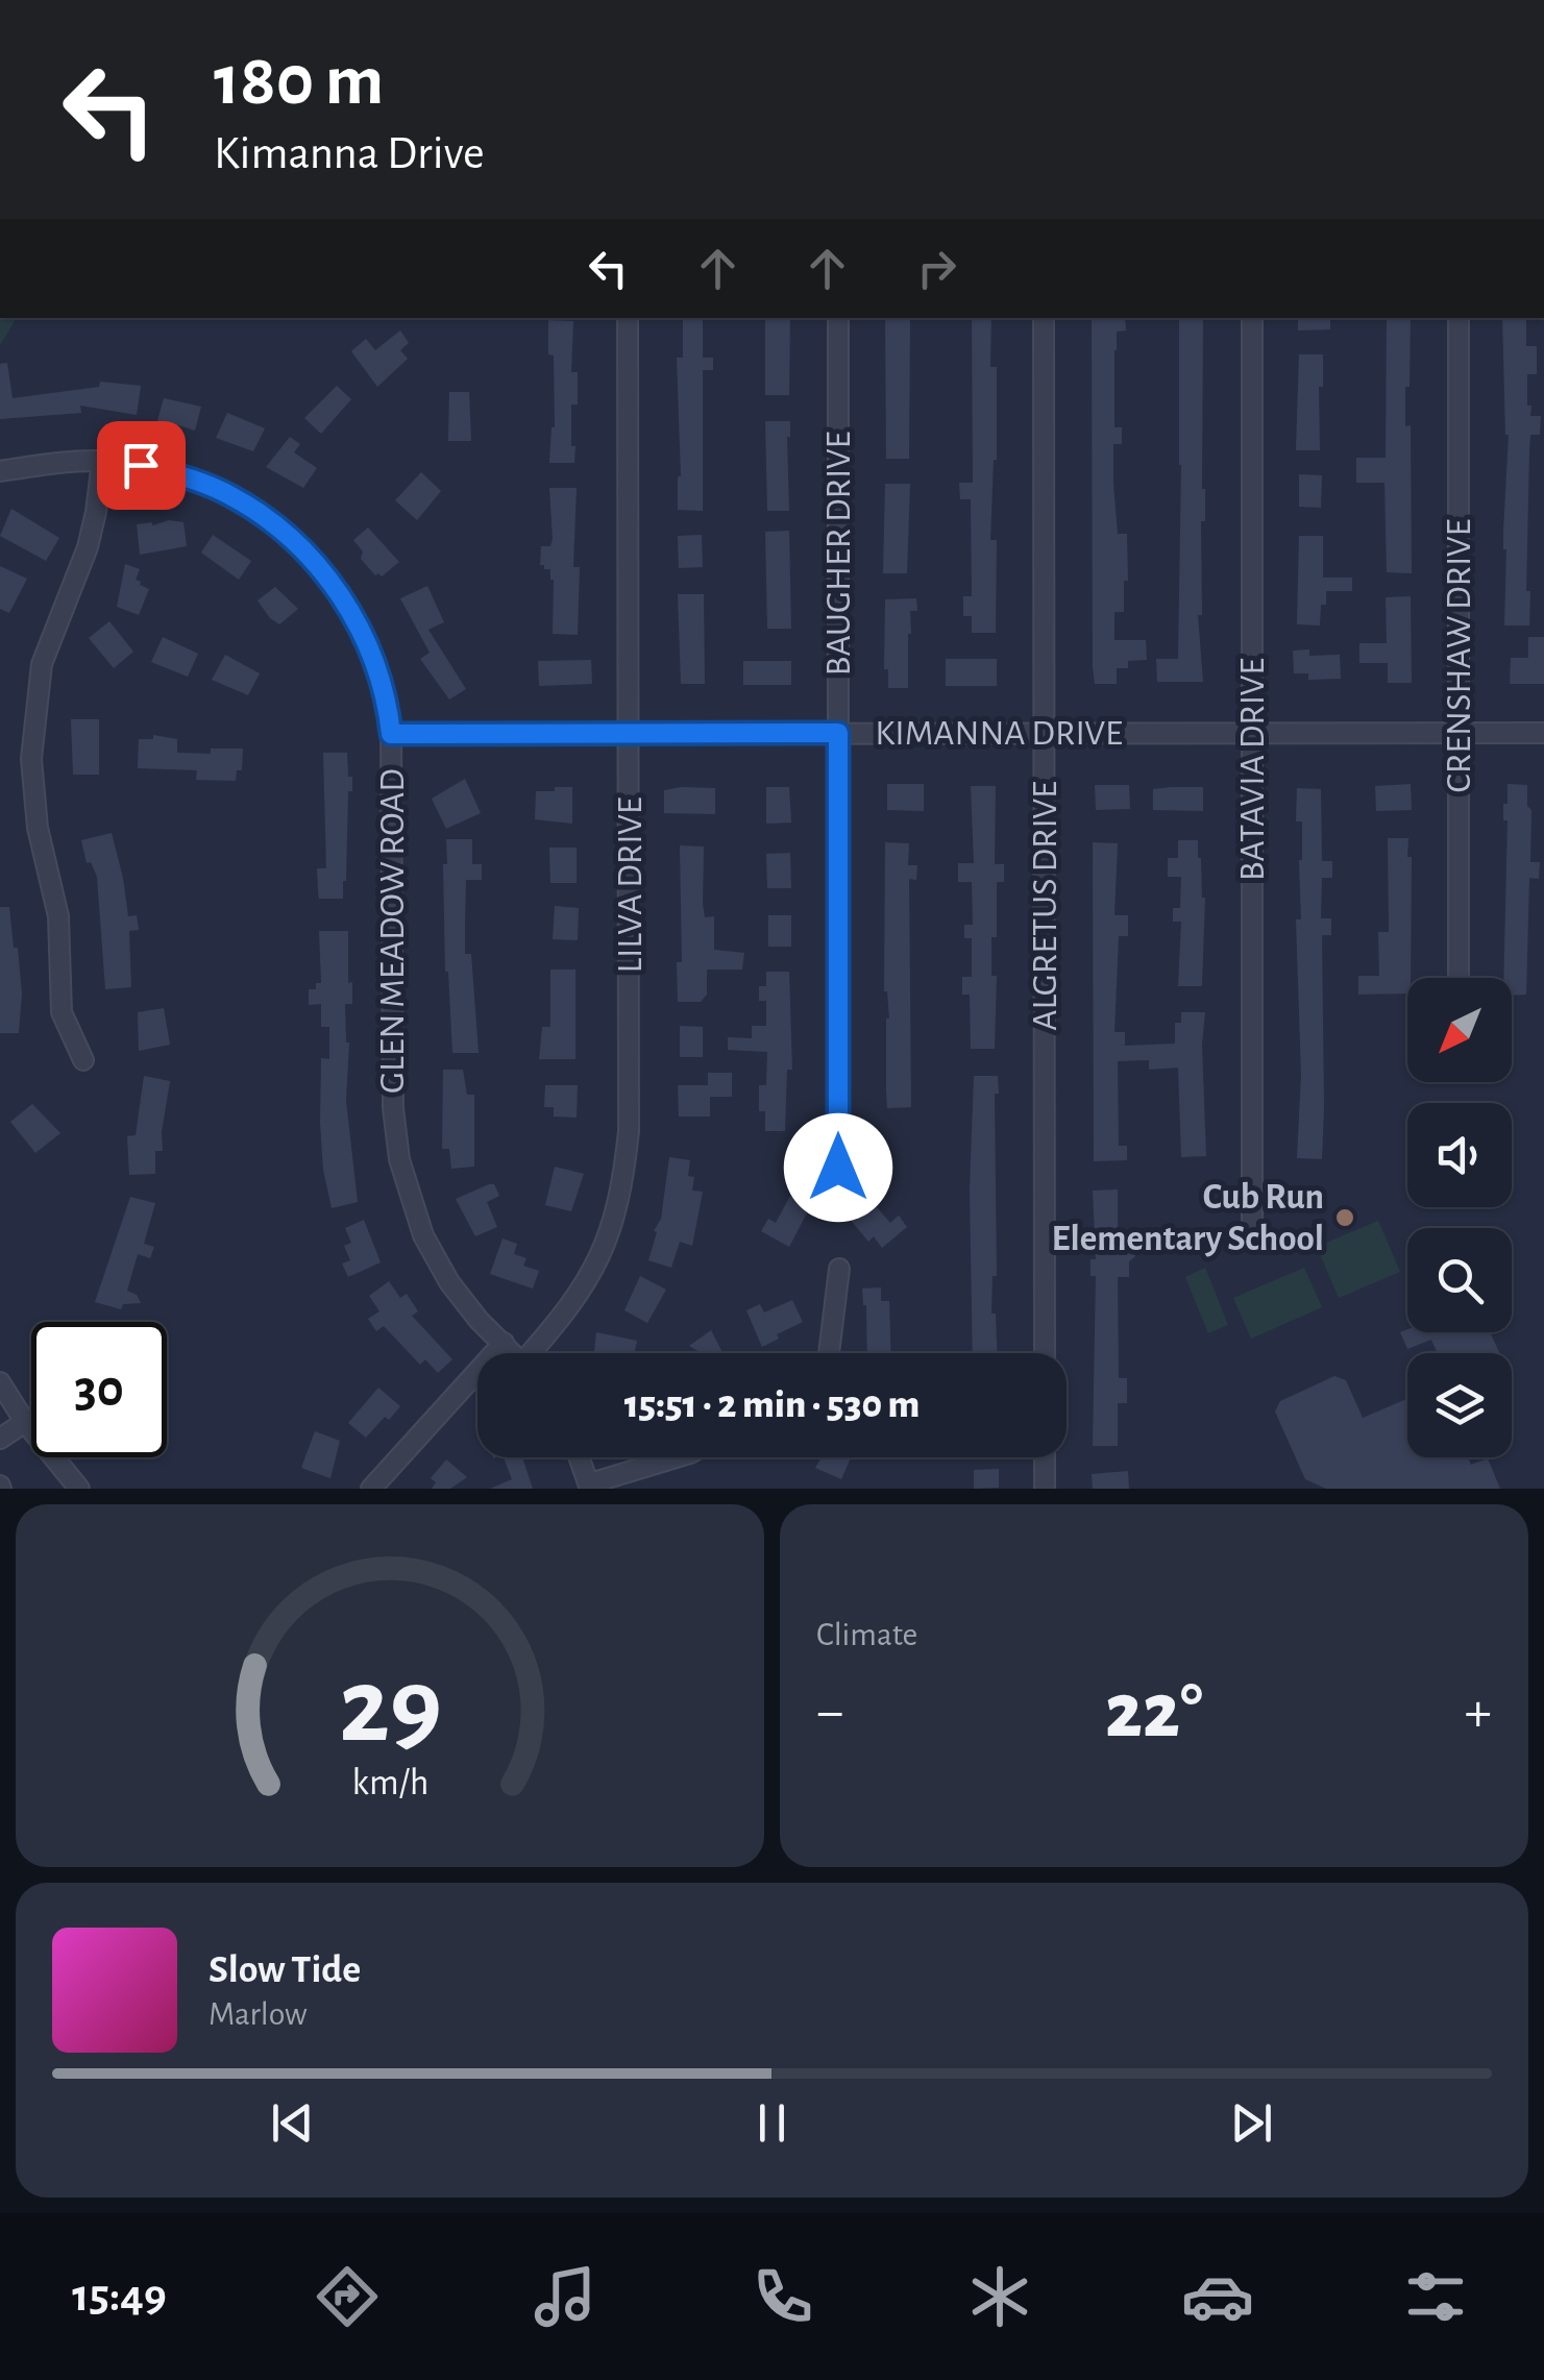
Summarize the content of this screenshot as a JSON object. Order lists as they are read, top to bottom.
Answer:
{
  "streets": {
    "street": [
      "BAUGHER DRIVE",
      "CRENSHAW DRIVE",
      "KIMANNA DRIVE",
      "BATAVIA DRIVE",
      "LILVA DRIVE",
      "ALGRETUS DRIVE",
      "GLEN MEADOW ROAD"
    ]
  },
  "crossings": [
    ["BAUGHER DRIVE", "KIMANNA DRIVE"],
    ["CRENSHAW DRIVE", "KIMANNA DRIVE"],
    ["KIMANNA DRIVE", "BATAVIA DRIVE"],
    ["KIMANNA DRIVE", "LILVA DRIVE"],
    ["KIMANNA DRIVE", "ALGRETUS DRIVE"],
    ["KIMANNA DRIVE", "GLEN MEADOW ROAD"]
  ],
  "places": ["Cub Run Elementary School"],
  "north": "bottom left",
  "page": {
    "turn": ["180 m", "Kimanna Drive"],
    "limit": "30",
    "trip": "15:51 · 2 min · 530 m",
    "tile": "Climate",
    "heat": ["−", "22°", "+"],
    "song": ["Slow Tide", "Marlow"],
    "tabs": "15:49",
    "gauge": ["29", "km/h"]
  }
}
